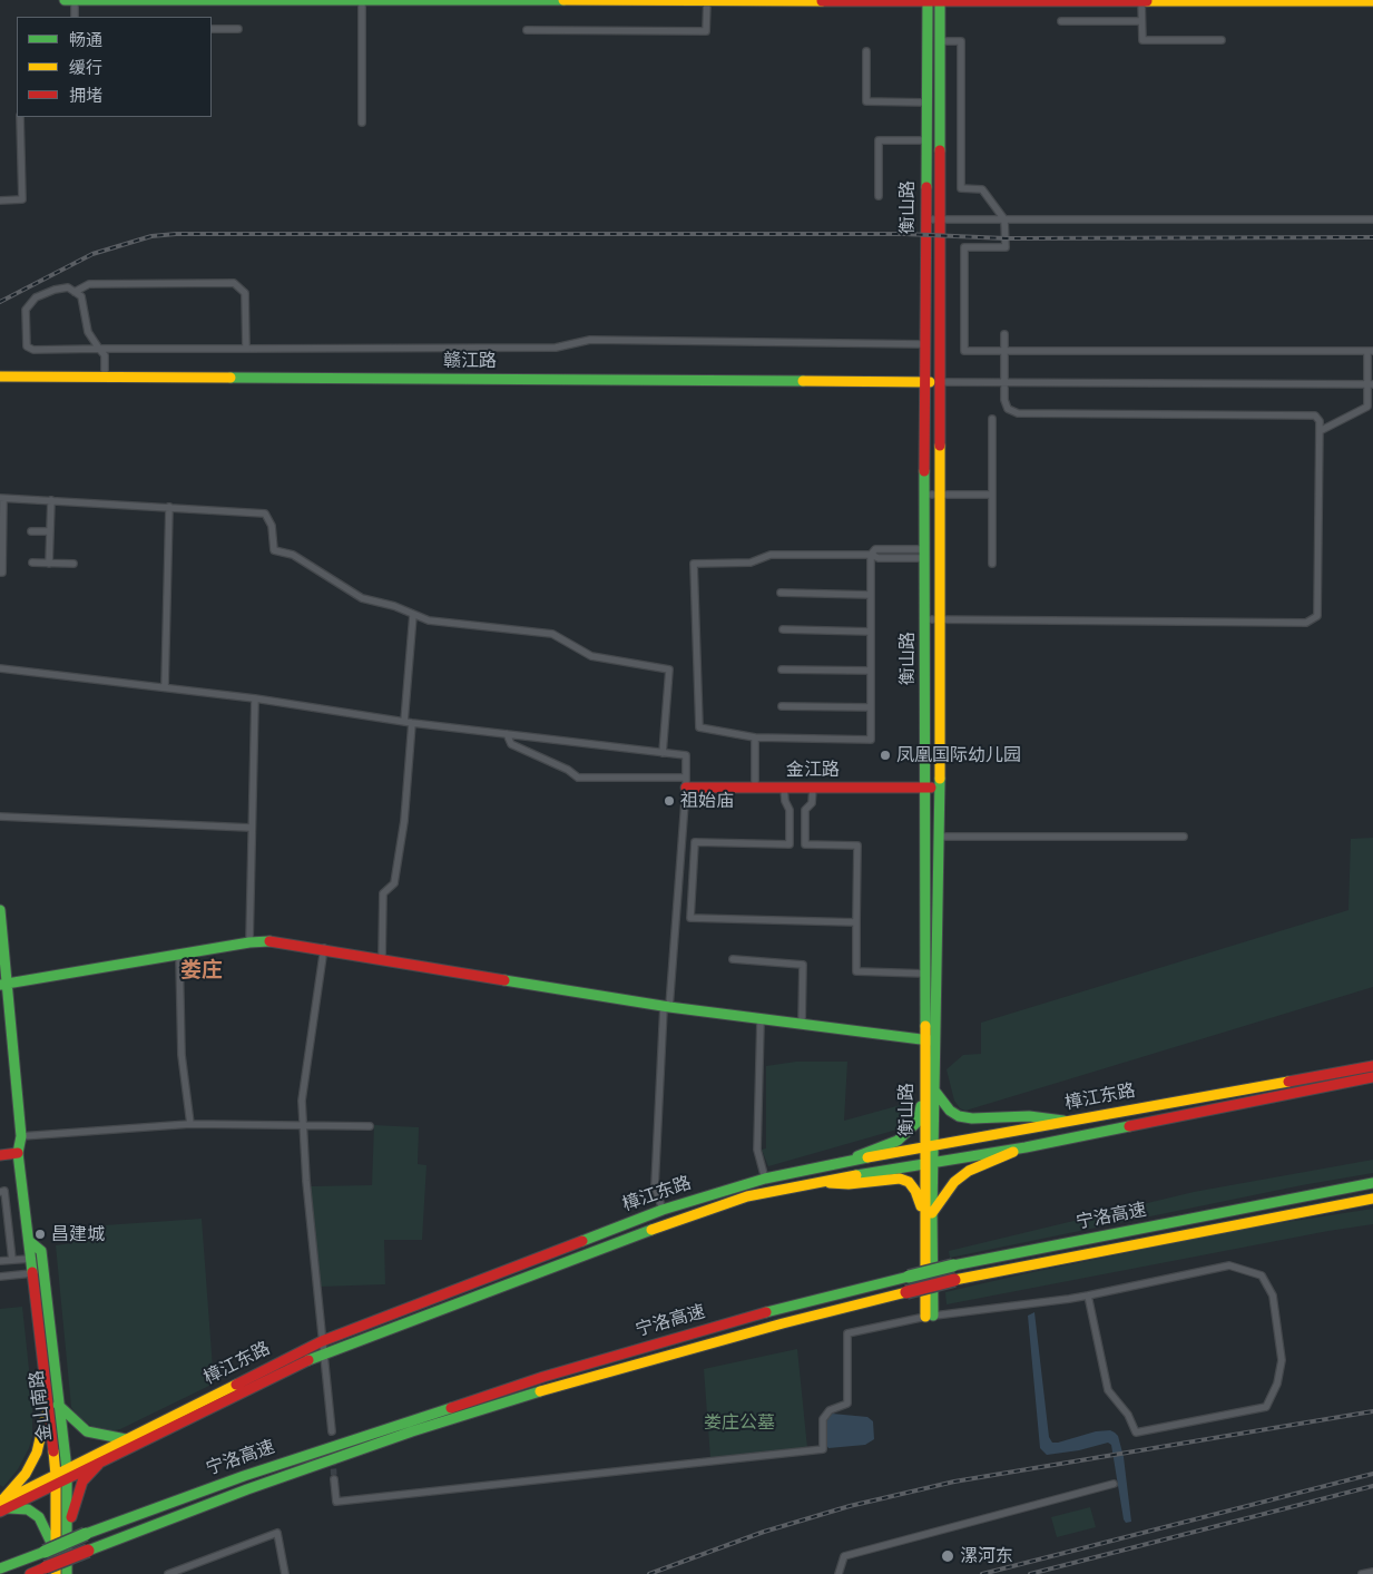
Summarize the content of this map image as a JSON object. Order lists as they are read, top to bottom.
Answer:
{
  "streets": {
    "main road": [
      "衡山路",
      "赣江路",
      "金江路",
      "樟江东路",
      "宁洛高速",
      "金山南路"
    ]
  },
  "crossings": [
    ["衡山路", "赣江路"],
    ["衡山路", "金江路"],
    ["衡山路", "樟江东路"],
    ["樟江东路", "金山南路"],
    ["宁洛高速", "金山南路"]
  ],
  "districts": ["娄庄"],
  "parks": ["娄庄公墓"],
  "places": [
    "凤凰国际幼儿园",
    "祖始庙",
    "昌建城",
    "漯河东"
  ],
  "legend": ["畅通", "缓行", "拥堵"]
}
